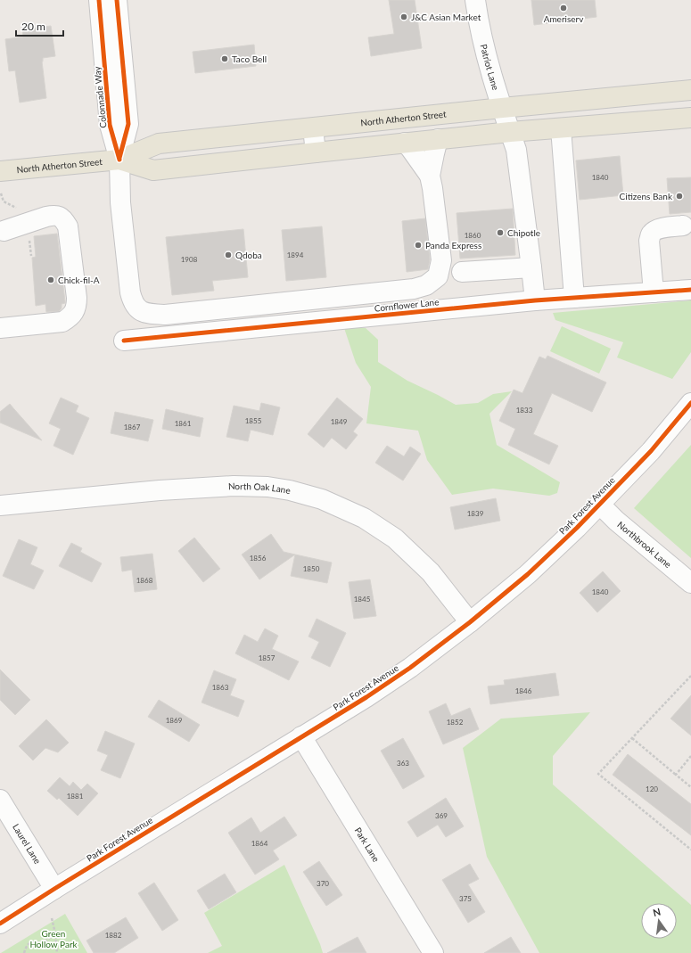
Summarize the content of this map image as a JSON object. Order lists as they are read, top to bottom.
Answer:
{
  "streets": {
    "main road": ["North Atherton Street"],
    "street": [
      "Patriot Lane",
      "Cornflower Lane",
      "North Oak Lane",
      "Park Forest Avenue",
      "Northbrook Lane",
      "Laurel Lane",
      "Park Lane"
    ],
    "cycle path": ["Colonnade Way"]
  },
  "crossings": [
    ["Patriot Lane", "North Atherton Street"],
    ["Patriot Lane", "Cornflower Lane"],
    ["North Oak Lane", "Park Forest Avenue"],
    ["Park Forest Avenue", "Northbrook Lane"],
    ["Park Forest Avenue", "Laurel Lane"],
    ["Park Forest Avenue", "Park Lane"]
  ],
  "parks": ["Green Hollow Park"],
  "places": [
    "Ameriserv",
    "J&C Asian Market",
    "Taco Bell",
    "Citizens Bank",
    "Chipotle",
    "Panda Express",
    "Qdoba",
    "Chick-fil-A"
  ],
  "house_numbers": [
    "1840",
    "1860",
    "1894",
    "1908",
    "1833",
    "1855",
    "1849",
    "1861",
    "1867",
    "1839",
    "1856",
    "1850",
    "1868",
    "1840",
    "1845",
    "1857",
    "1863",
    "1846",
    "1869",
    "1852",
    "363",
    "120",
    "1881",
    "369",
    "1864",
    "370",
    "375",
    "1882"
  ],
  "scale_bar": "20 m",
  "north": "top"
}
